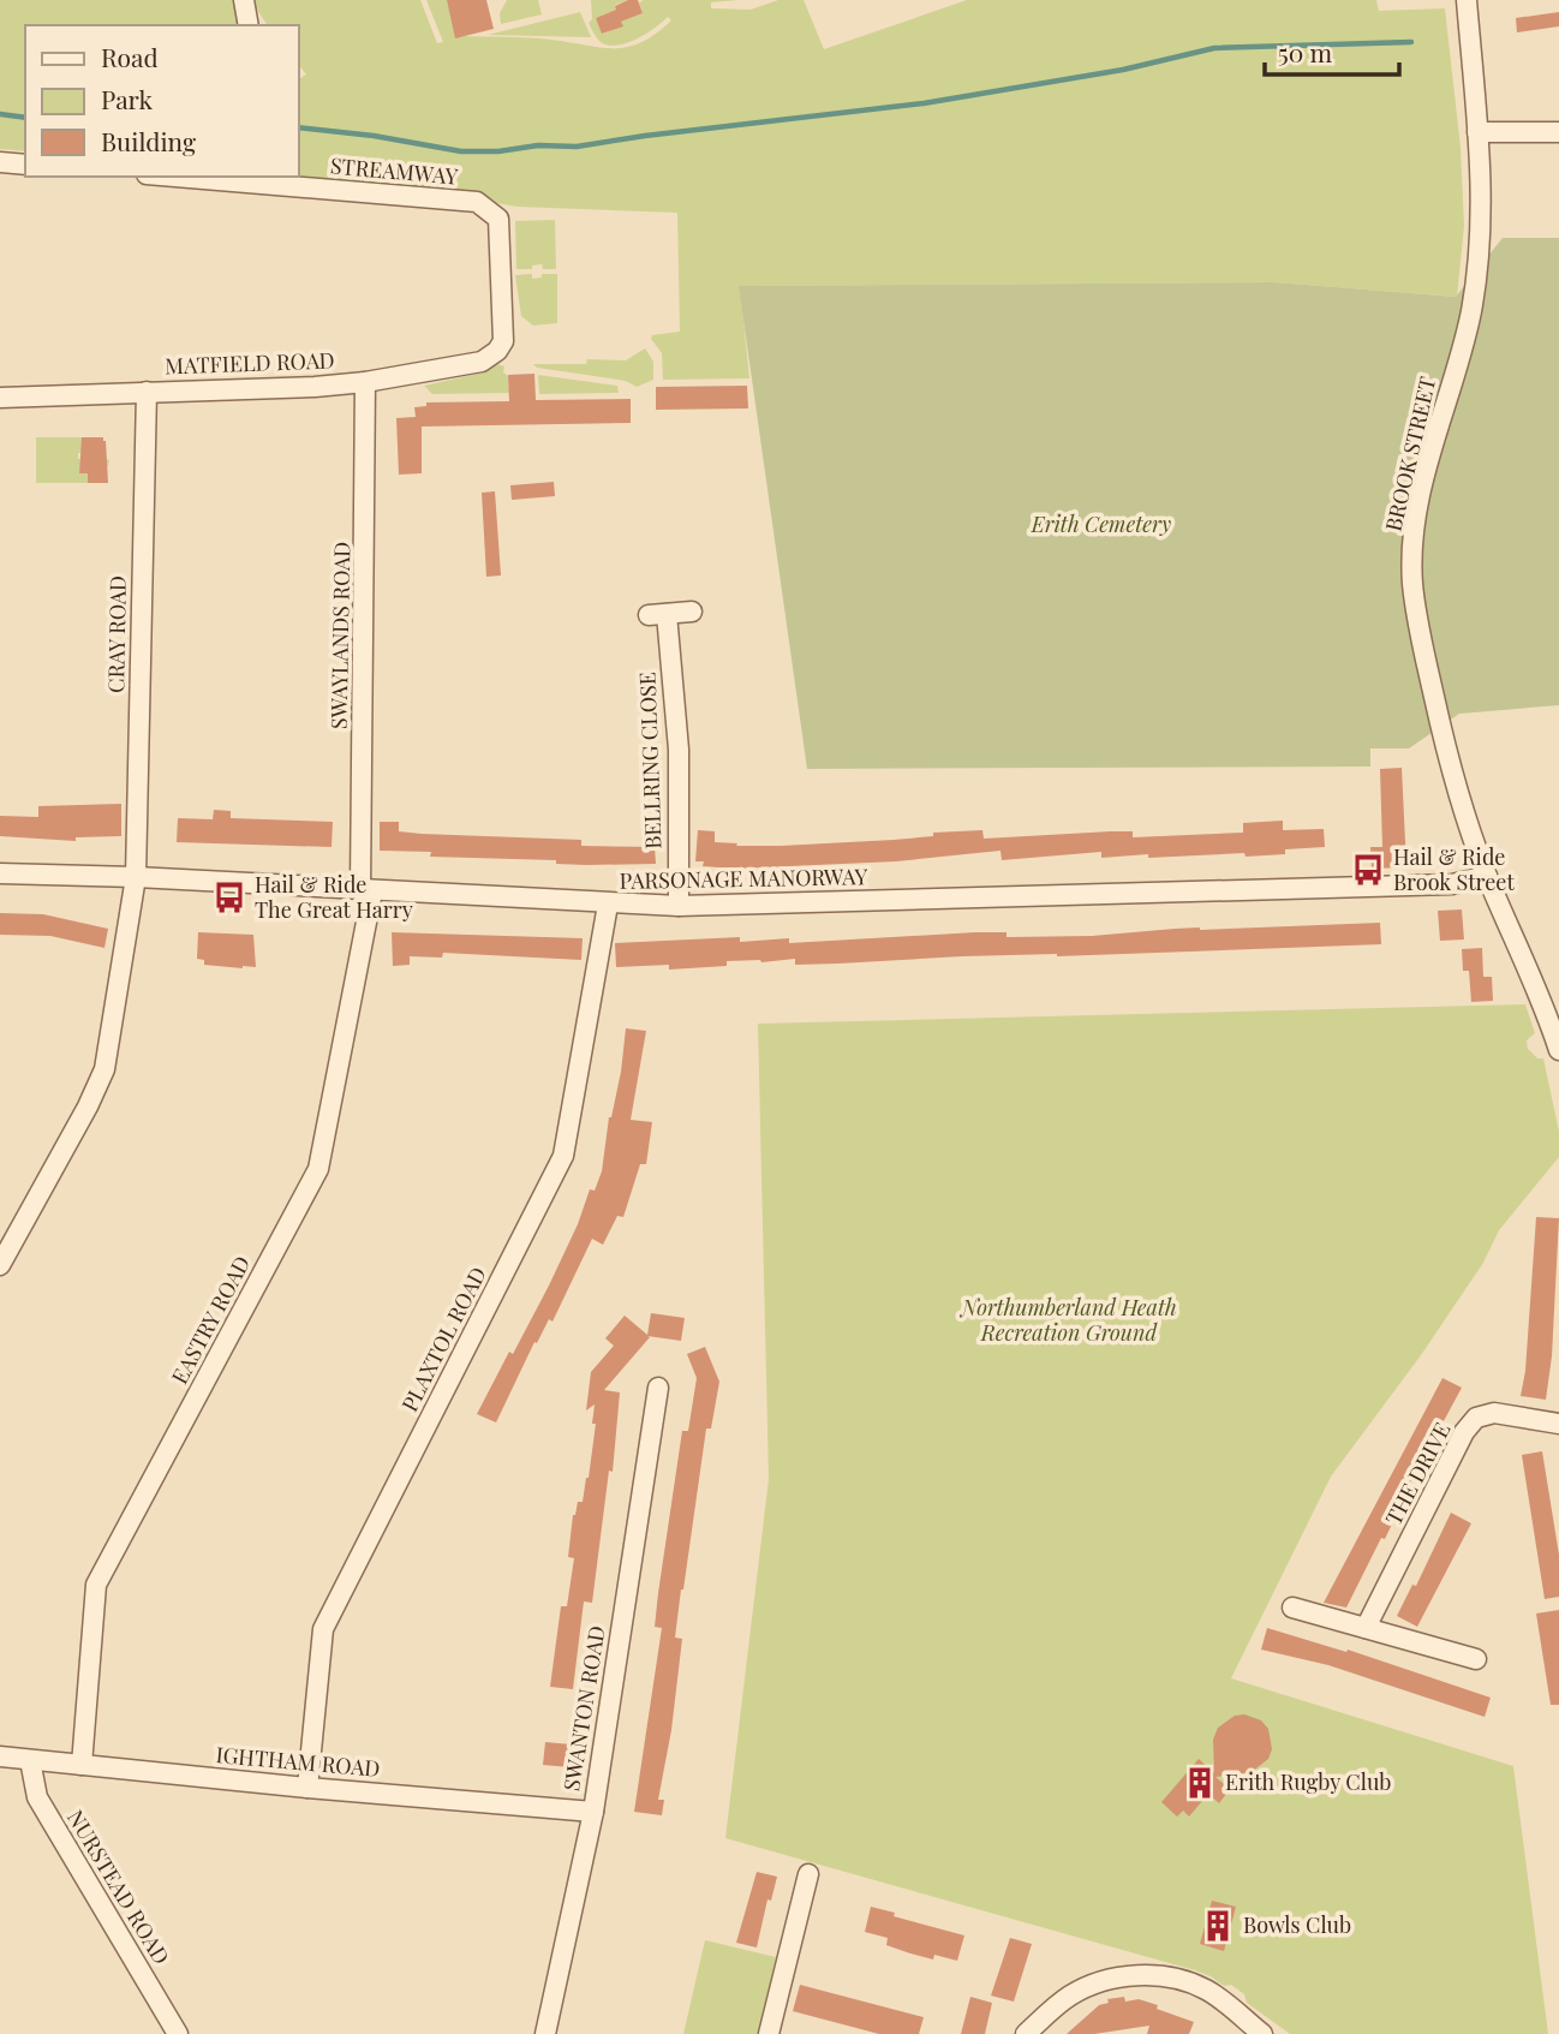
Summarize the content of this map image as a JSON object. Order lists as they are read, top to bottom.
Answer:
{
  "streets": {
    "street": [
      "STREAMWAY",
      "MATFIELD ROAD",
      "BROOK STREET",
      "CRAY ROAD",
      "SWAYLANDS ROAD",
      "BELLRING CLOSE",
      "PARSONAGE MANORWAY",
      "EASTRY ROAD",
      "PLAXTOL ROAD",
      "THE DRIVE",
      "SWANTON ROAD",
      "IGHTHAM ROAD",
      "NURSTEAD ROAD"
    ]
  },
  "crossings": [
    ["STREAMWAY", "MATFIELD ROAD"],
    ["MATFIELD ROAD", "CRAY ROAD"],
    ["MATFIELD ROAD", "SWAYLANDS ROAD"],
    ["BROOK STREET", "PARSONAGE MANORWAY"],
    ["CRAY ROAD", "PARSONAGE MANORWAY"],
    ["SWAYLANDS ROAD", "PARSONAGE MANORWAY"],
    ["SWAYLANDS ROAD", "EASTRY ROAD"],
    ["BELLRING CLOSE", "PARSONAGE MANORWAY"],
    ["PARSONAGE MANORWAY", "EASTRY ROAD"],
    ["PARSONAGE MANORWAY", "PLAXTOL ROAD"],
    ["EASTRY ROAD", "IGHTHAM ROAD"],
    ["PLAXTOL ROAD", "IGHTHAM ROAD"],
    ["SWANTON ROAD", "IGHTHAM ROAD"],
    ["IGHTHAM ROAD", "NURSTEAD ROAD"]
  ],
  "parks": ["Erith Cemetery", "Northumberland Heath Recreation Ground"],
  "places": {
    "bus stop": ["Hail & Ride Brook Street", "Hail & Ride The Great Harry"],
    "building": ["Erith Rugby Club", "Bowls Club"]
  },
  "legend": ["Road", "Park", "Building"],
  "scale_bar": "50 m"
}
